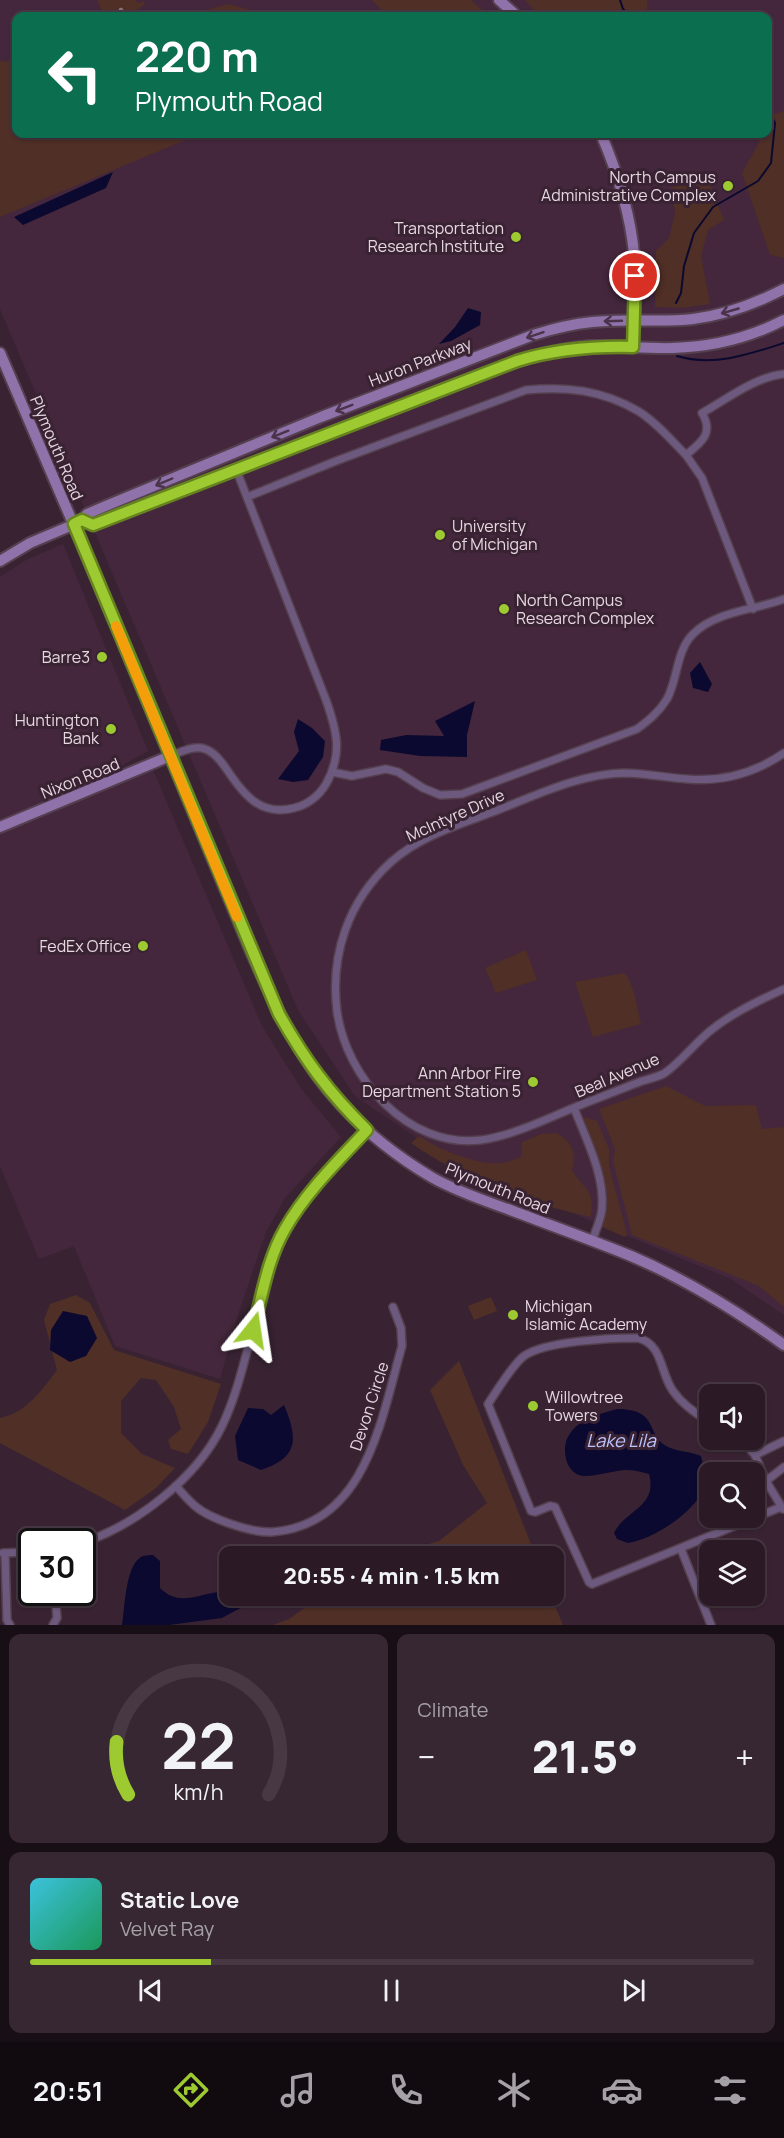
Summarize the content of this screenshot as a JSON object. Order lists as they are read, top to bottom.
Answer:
{
  "streets": {
    "main road": ["Huron Parkway", "Plymouth Road", "Nixon Road"],
    "street": ["McIntyre Drive", "Beal Avenue", "Devon Circle"]
  },
  "crossings": [
    ["Huron Parkway", "Plymouth Road"],
    ["Plymouth Road", "Nixon Road"],
    ["Plymouth Road", "Beal Avenue"],
    ["McIntyre Drive", "Beal Avenue"]
  ],
  "water": ["Lake Lila"],
  "places": [
    "North Campus Administrative Complex",
    "Transportation Research Institute",
    "University of Michigan",
    "North Campus Research Complex",
    "Barre3",
    "Huntington Bank",
    "FedEx Office",
    "Ann Arbor Fire Department Station 5",
    "Michigan Islamic Academy",
    "Willowtree Towers"
  ],
  "page": {
    "turn": ["220 m", "Plymouth Road"],
    "limit": "30",
    "trip": "20:55 · 4 min · 1.5 km",
    "tile": "Climate",
    "heat": ["−", "21.5°", "+"],
    "song": ["Static Love", "Velvet Ray"],
    "tabs": "20:51",
    "gauge": ["22", "km/h"]
  }
}
